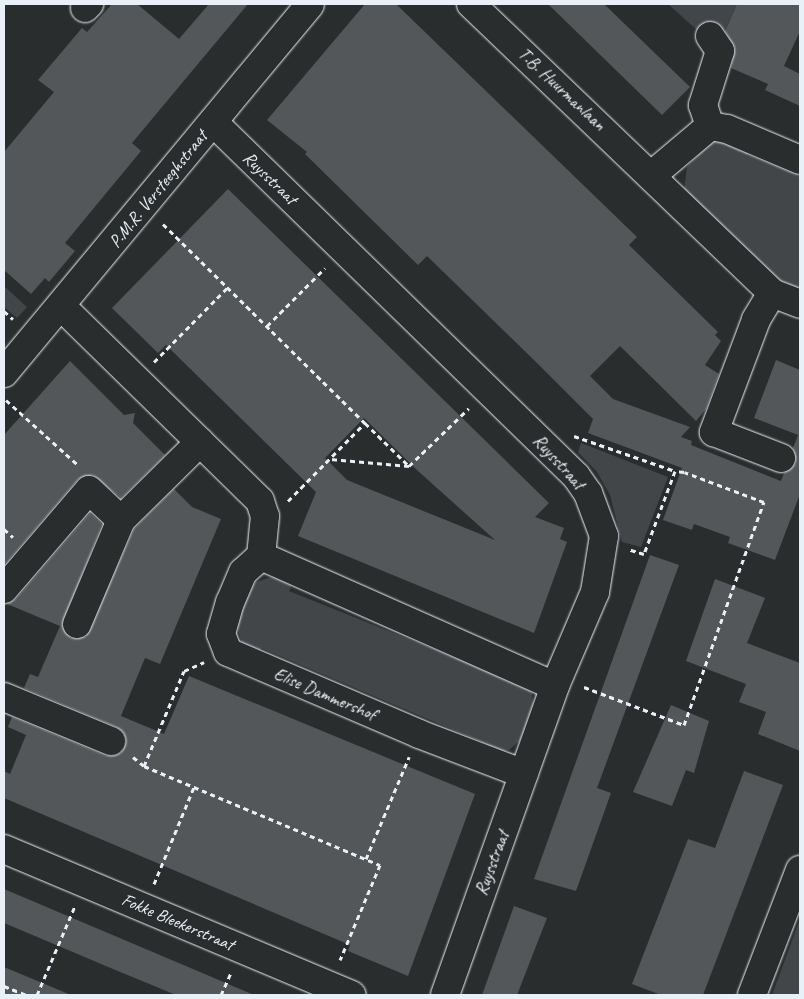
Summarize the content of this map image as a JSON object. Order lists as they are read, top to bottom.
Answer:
{
  "streets": {
    "street": [
      "T.B. Huurmanlaan",
      "Ruysstraat",
      "P.M.R. Versteeghstraat",
      "Elise Dammershof",
      "Fokke Bleekerstraat"
    ]
  },
  "crossings": [
    ["Ruysstraat", "P.M.R. Versteeghstraat"],
    ["Ruysstraat", "Elise Dammershof"]
  ]
}
